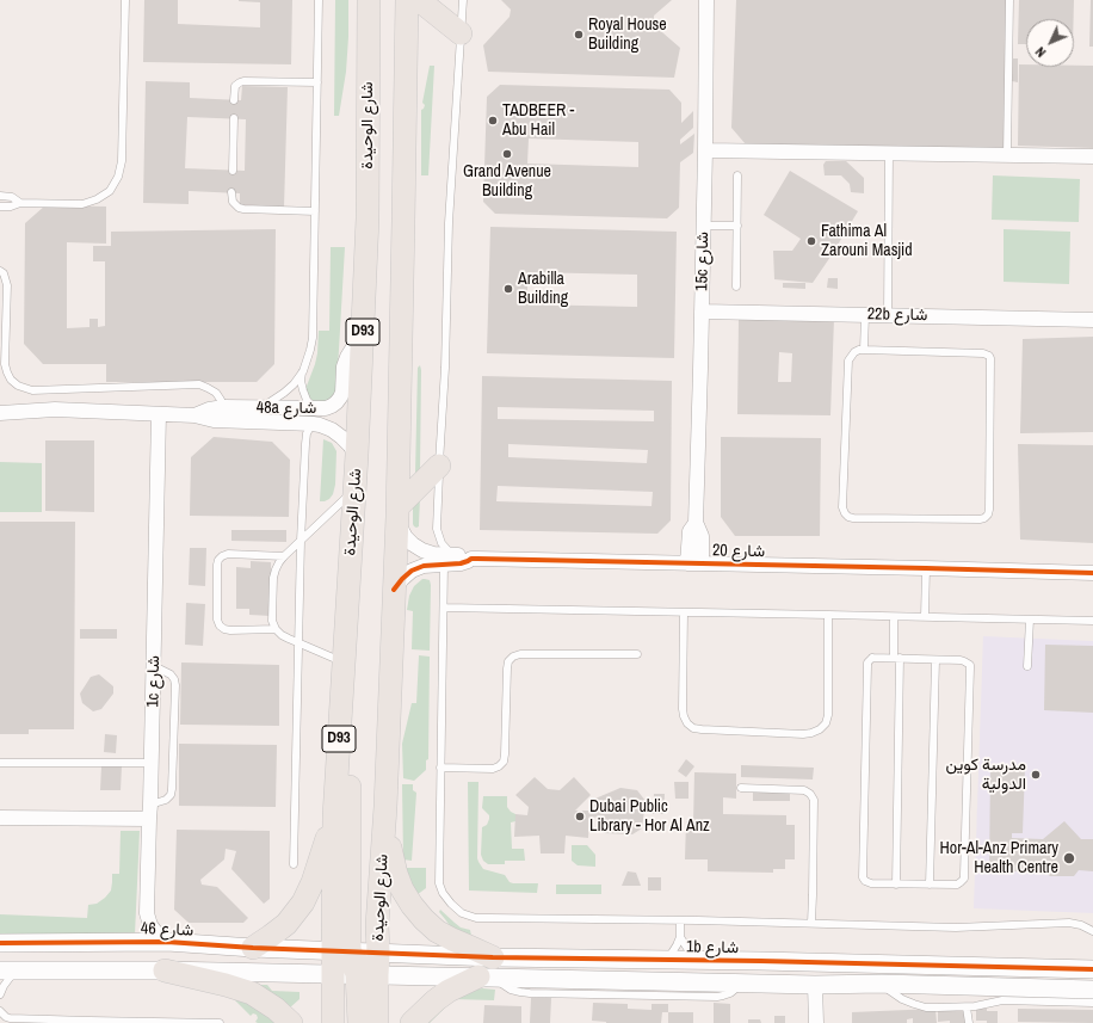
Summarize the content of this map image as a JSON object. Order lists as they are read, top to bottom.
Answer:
{
  "streets": {
    "main road": ["شارع الوحيدة", "D93"],
    "street": [
      "15c شارع",
      "22b شارع",
      "48a شارع",
      "شارع 20",
      "1c شارع",
      "شارع 46",
      "1b شارع"
    ]
  },
  "crossings": [
    ["شارع الوحيدة", "48a شارع"],
    ["شارع الوحيدة", "شارع 20"],
    ["شارع الوحيدة", "شارع 46"],
    ["شارع الوحيدة", "1b شارع"],
    ["15c شارع", "22b شارع"],
    ["15c شارع", "شارع 20"],
    ["48a شارع", "1c شارع"],
    ["1c شارع", "شارع 46"]
  ],
  "places": [
    "Royal House Building",
    "TADBEER - Abu Hail",
    "Grand Avenue Building",
    "Fathima Al Zarouni Masjid",
    "Arabilla Building",
    "مدرسة كوين الدولية",
    "Dubai Public Library - Hor Al Anz",
    "Hor-Al-Anz Primary Health Centre"
  ],
  "north": "bottom left"
}
